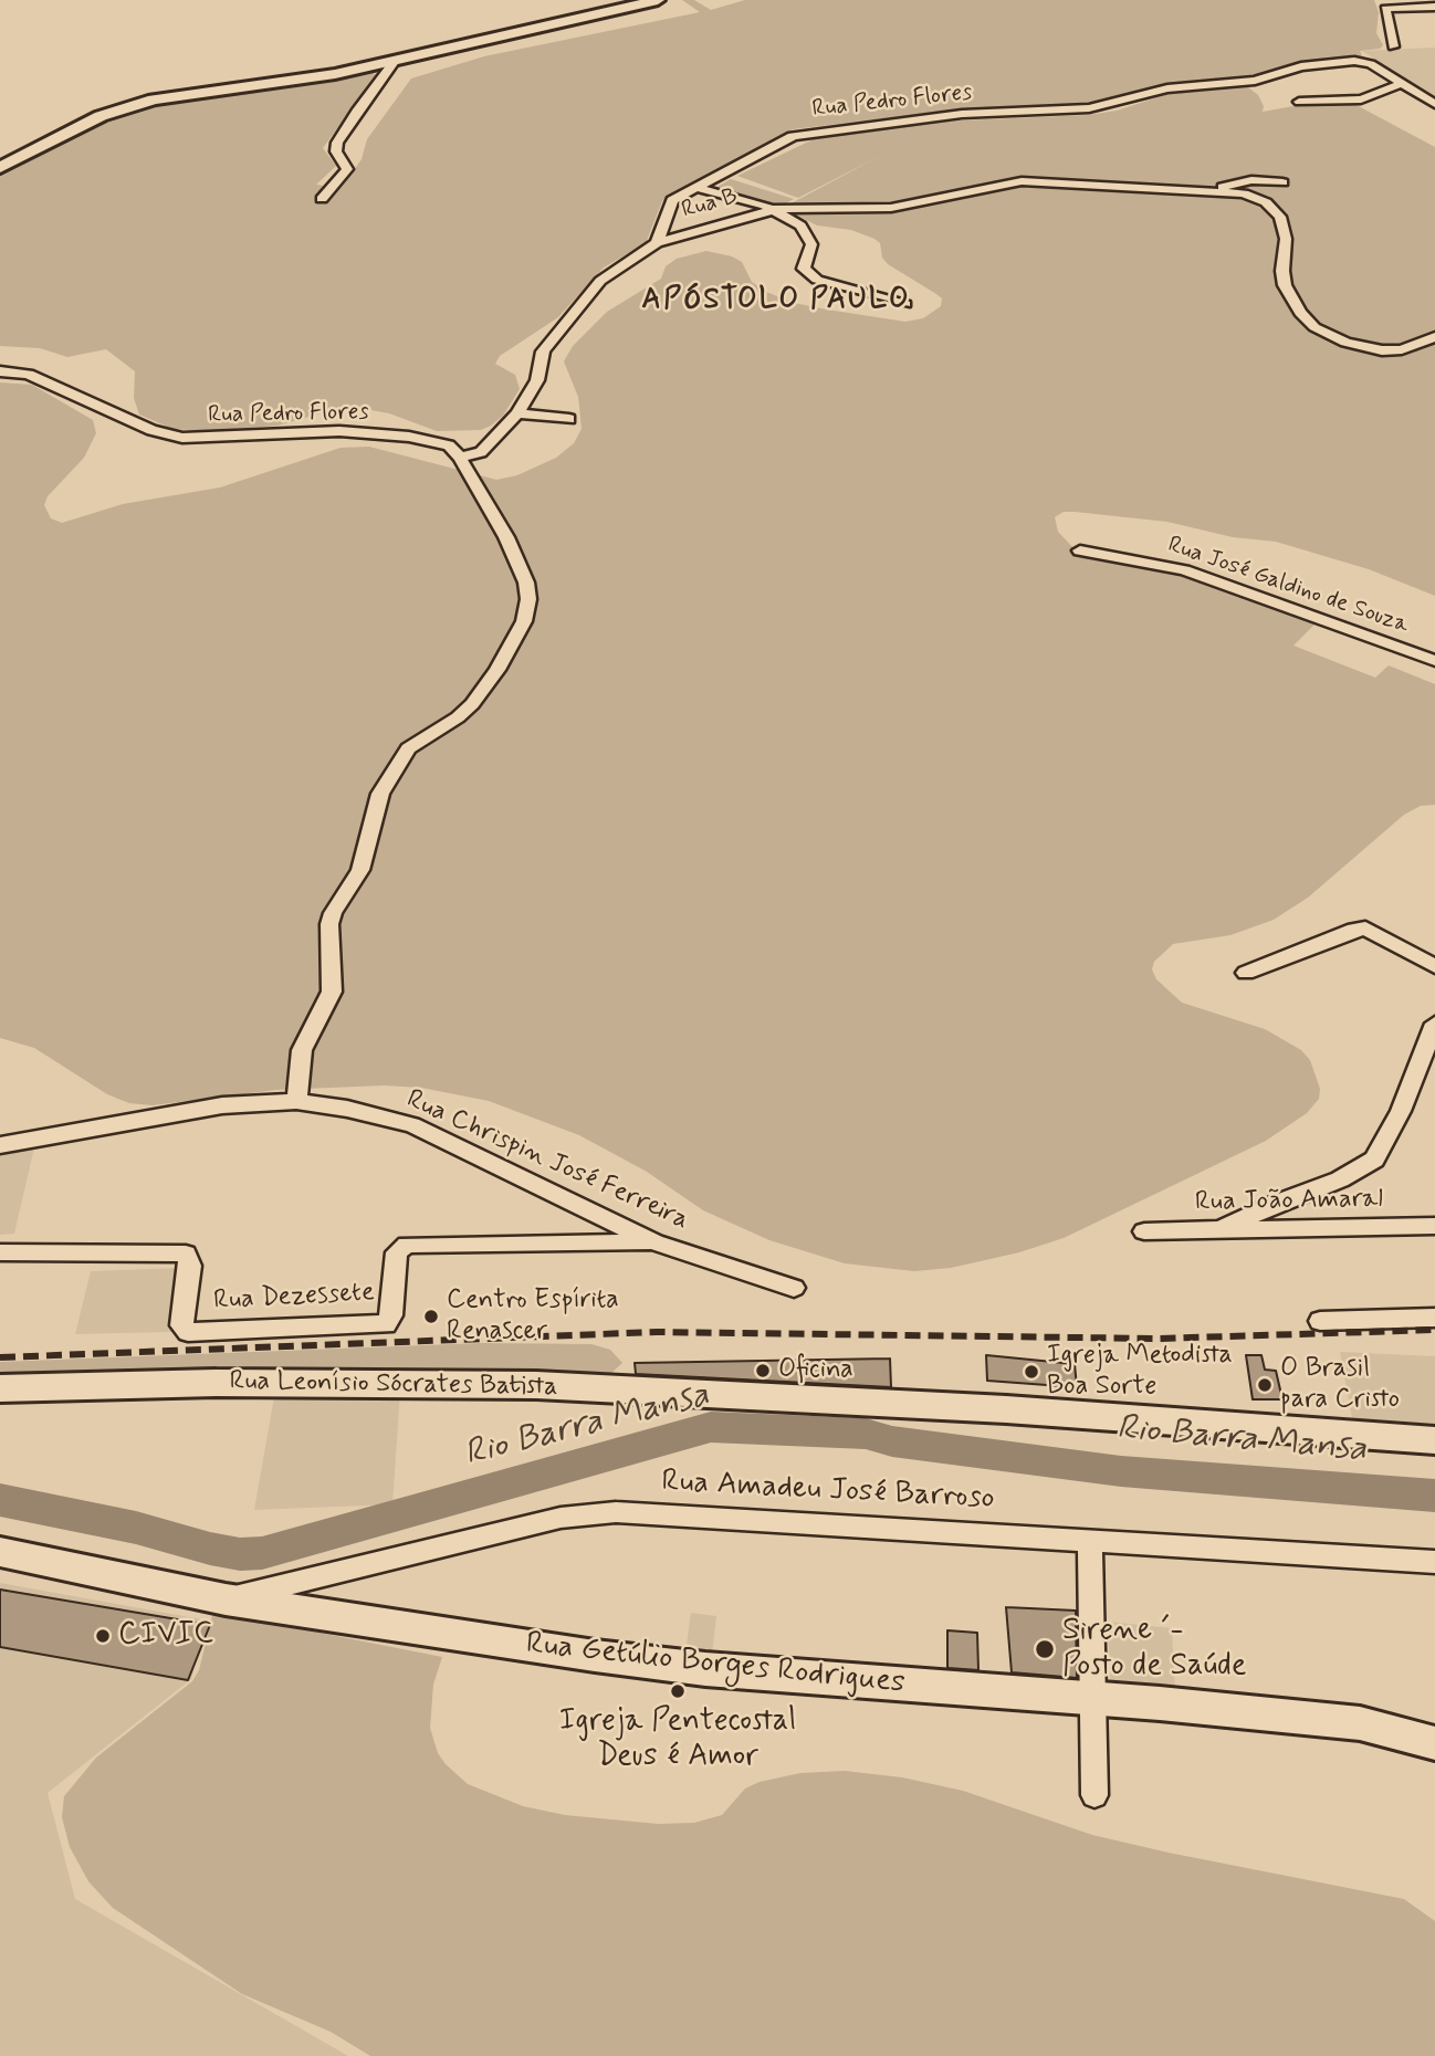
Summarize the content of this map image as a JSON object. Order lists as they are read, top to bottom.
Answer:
{
  "streets": {
    "street": [
      "Rua Pedro Flores",
      "Rua B",
      "Rua José Galdino de Souza",
      "Rua Chrispin José Ferreira",
      "Rua João Amaral",
      "Rua Dezessete",
      "Rua Leonísio Sócrates Batista",
      "Rua Amadeu José Barroso",
      "Rua Getúlio Borges Rodrigues"
    ]
  },
  "crossings": [
    ["Rua Pedro Flores", "Rua B"],
    ["Rua Chrispin José Ferreira", "Rua Dezessete"],
    ["Rua Amadeu José Barroso", "Rua Getúlio Borges Rodrigues"]
  ],
  "districts": ["APÓSTOLO PAULO"],
  "water": ["Rio Barra Mansa"],
  "places": [
    "Centro Espírita Renascer",
    "Oficina",
    "Igreja Metodista Boa Sorte",
    "O Brasil para Cristo",
    "CIVIC",
    "Sirene ´- Posto de Saúde",
    "Igreja Pentecostal Deus é Amor"
  ]
}
